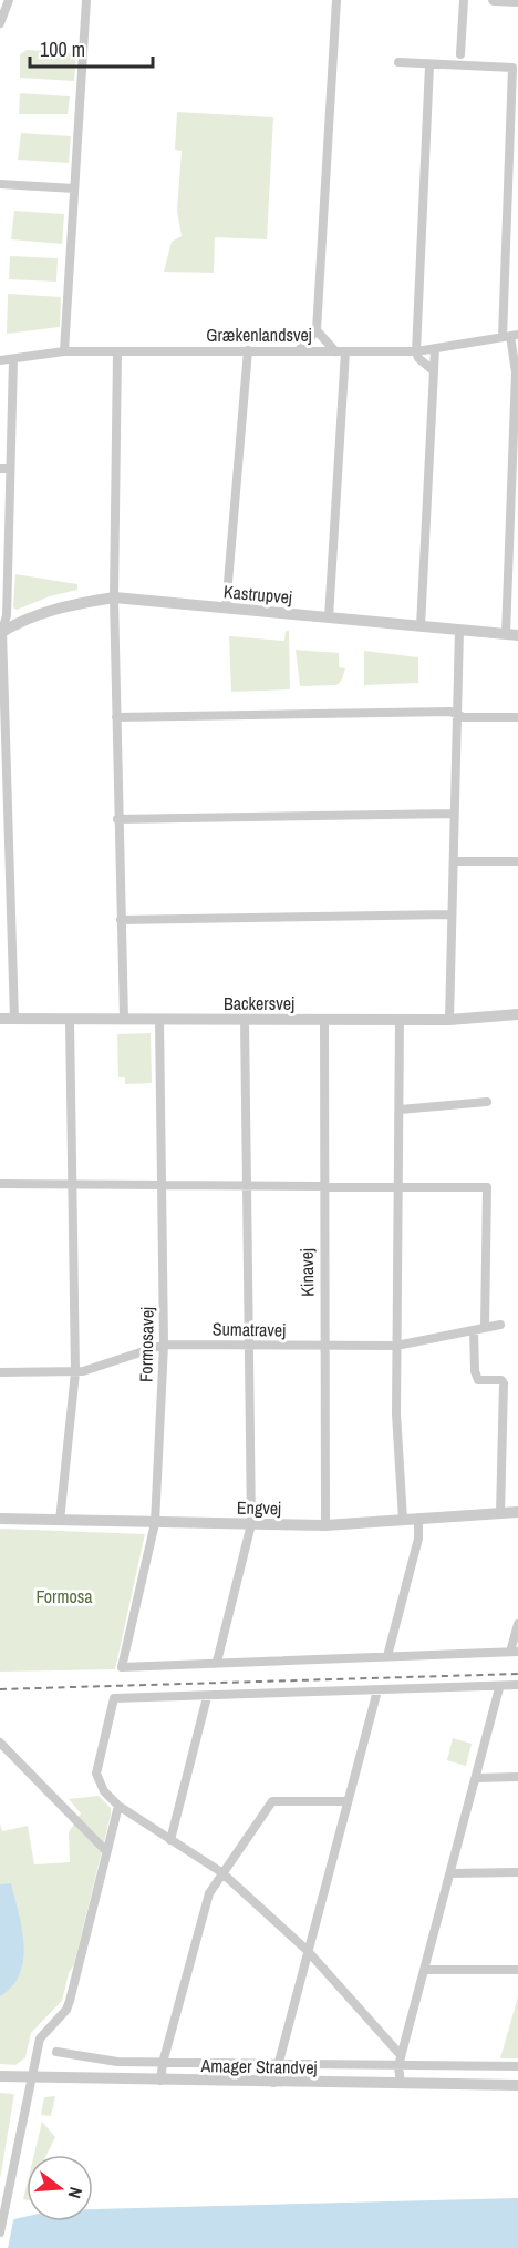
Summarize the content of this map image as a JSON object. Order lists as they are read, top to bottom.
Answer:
{
  "streets": {
    "street": [
      "Grækenlandsvej",
      "Kastrupvej",
      "Backersvej",
      "Kinavej",
      "Sumatravej",
      "Formosavej",
      "Engvej",
      "Amager Strandvej"
    ]
  },
  "crossings": [
    ["Backersvej", "Kinavej"],
    ["Backersvej", "Formosavej"],
    ["Kinavej", "Sumatravej"],
    ["Kinavej", "Engvej"],
    ["Sumatravej", "Formosavej"],
    ["Formosavej", "Engvej"]
  ],
  "parks": ["Formosa"],
  "scale_bar": "100 m",
  "north": "right"
}
